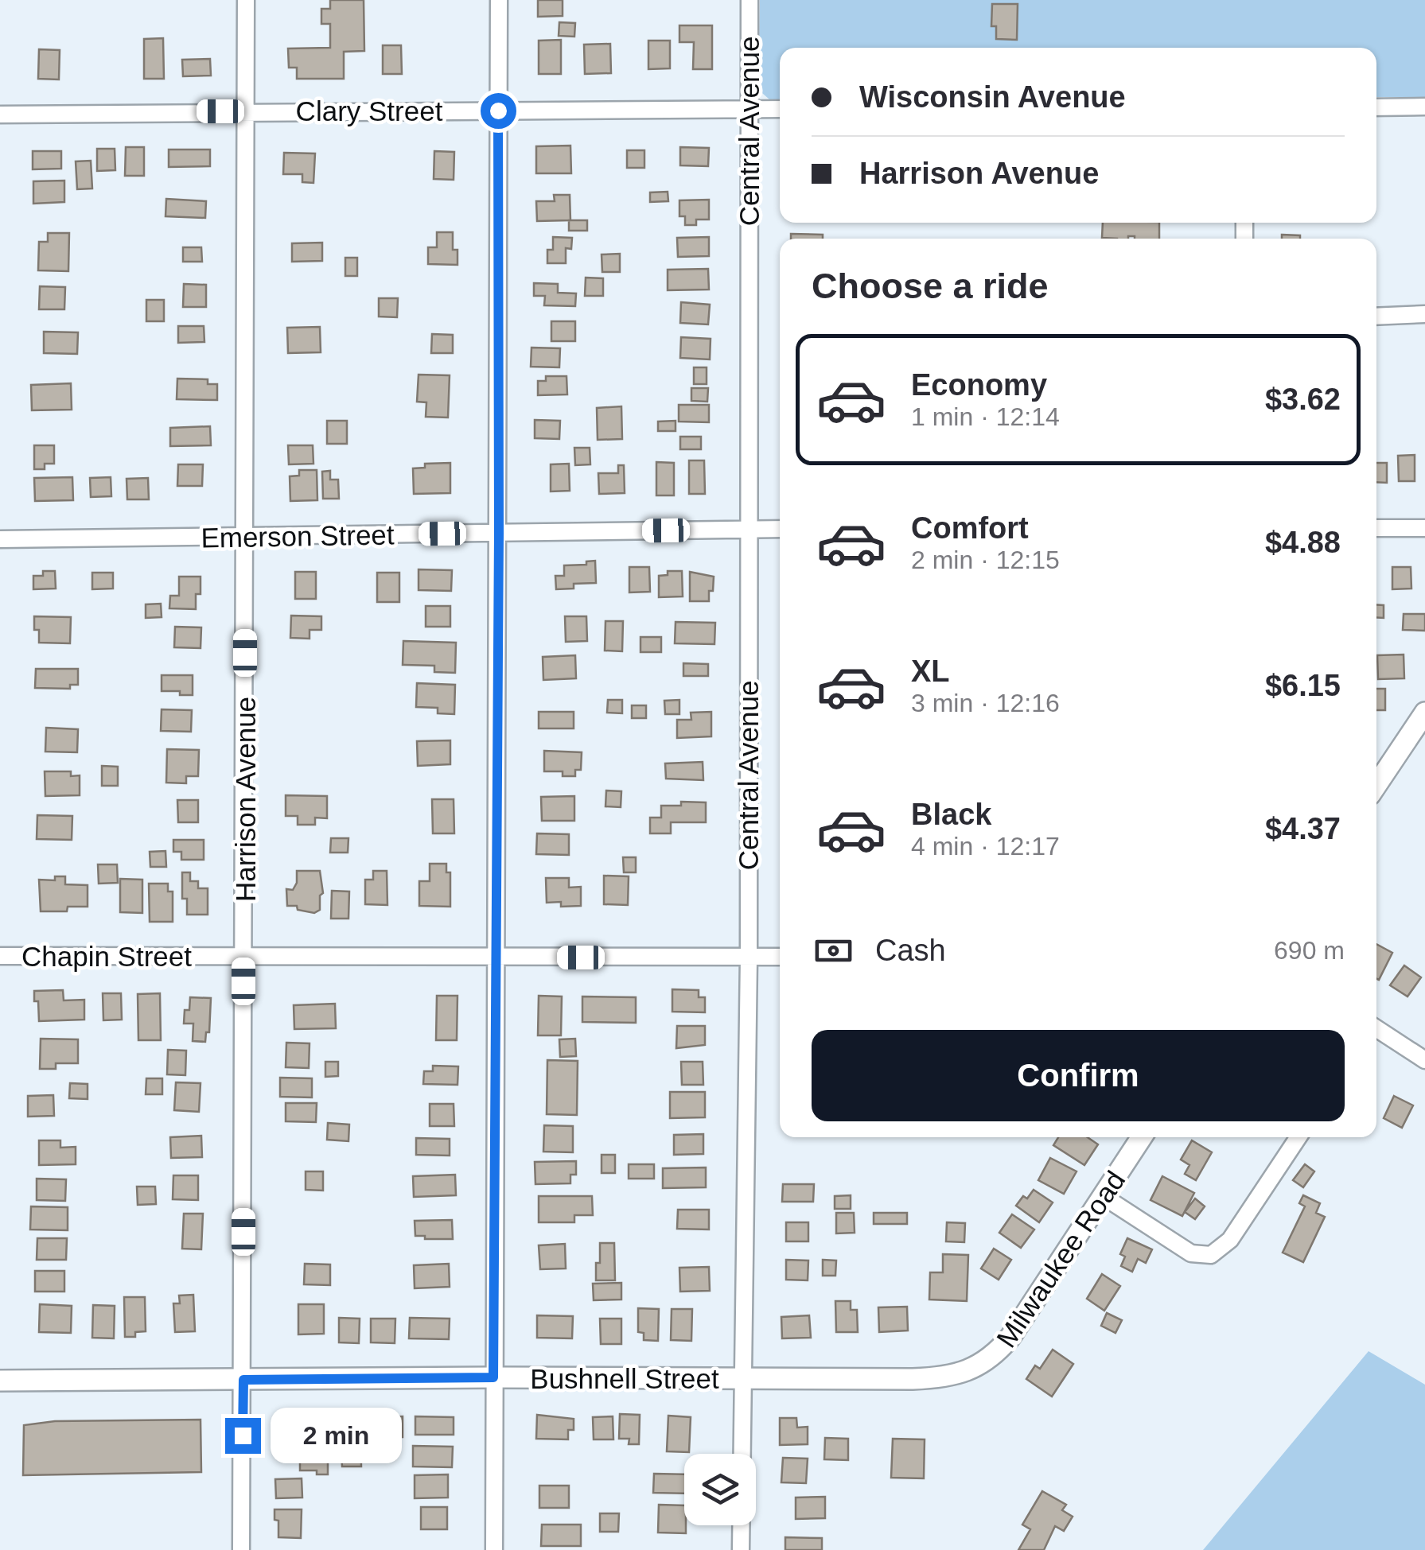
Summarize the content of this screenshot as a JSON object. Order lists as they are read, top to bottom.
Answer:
{
  "streets": {
    "street": [
      "Clary Street",
      "Central Avenue",
      "Emerson Street",
      "Harrison Avenue",
      "Chapin Street",
      "Milwaukee Road",
      "Bushnell Street"
    ]
  },
  "crossings": [
    ["Clary Street", "Central Avenue"],
    ["Clary Street", "Harrison Avenue"],
    ["Central Avenue", "Emerson Street"],
    ["Central Avenue", "Chapin Street"],
    ["Central Avenue", "Bushnell Street"],
    ["Emerson Street", "Harrison Avenue"],
    ["Harrison Avenue", "Chapin Street"],
    ["Harrison Avenue", "Bushnell Street"],
    ["Milwaukee Road", "Bushnell Street"]
  ],
  "page": {
    "banner": ["Wisconsin Avenue", "Harrison Avenue"],
    "heading": "Choose a ride",
    "list": [
      {
        "name": "Economy",
        "note": "1 min · 12:14",
        "value": "$3.62"
      },
      {
        "name": "Comfort",
        "note": "2 min · 12:15",
        "value": "$4.88"
      },
      {
        "name": "XL",
        "note": "3 min · 12:16",
        "value": "$6.15"
      },
      {
        "name": "Black",
        "note": "4 min · 12:17",
        "value": "$4.37"
      }
    ],
    "pay": ["Cash", "690 m"],
    "buttons": "Confirm",
    "bubble": "2 min"
  }
}
